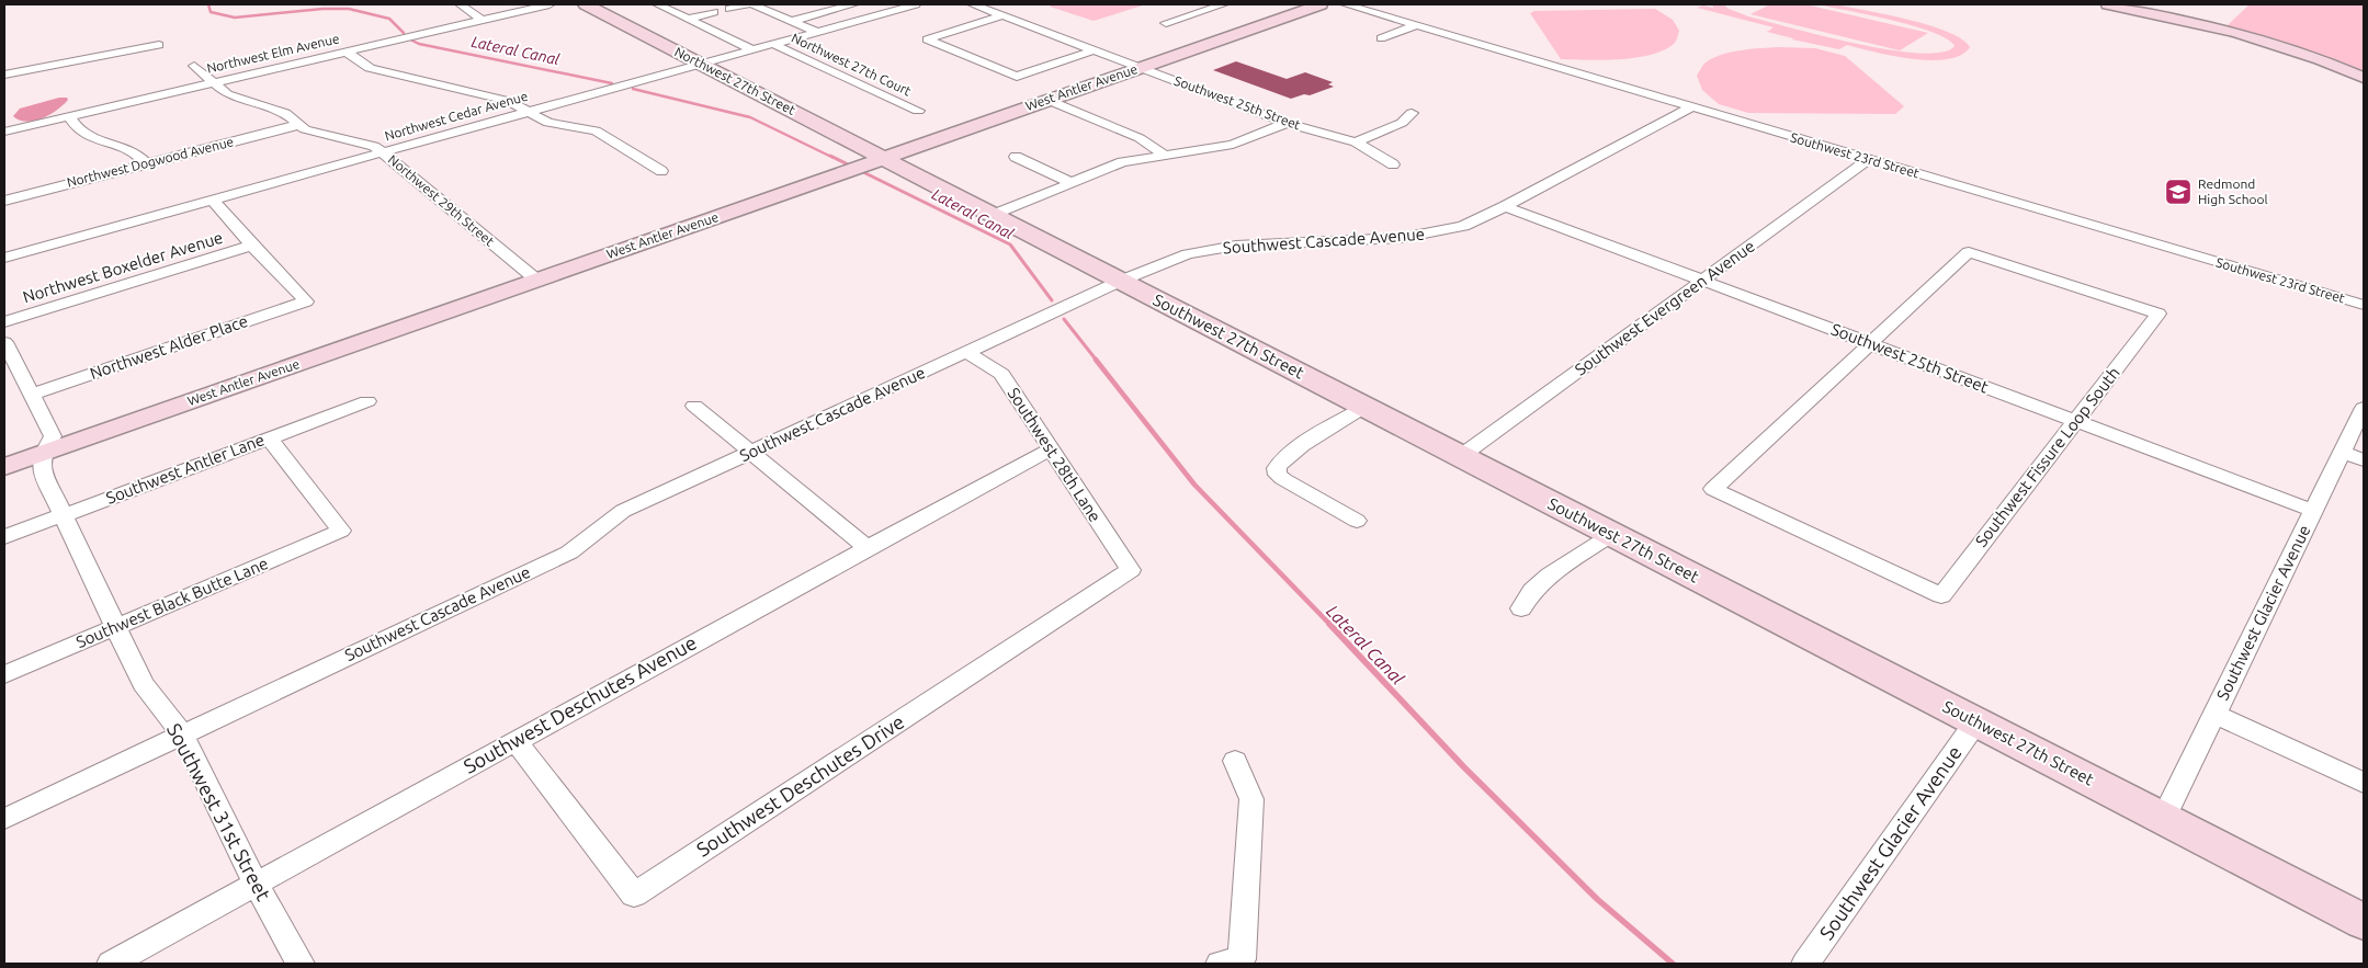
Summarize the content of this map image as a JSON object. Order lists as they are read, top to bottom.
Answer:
{
  "streets": {
    "street": [
      "Northwest Elm Avenue",
      "Northwest 27th Court",
      "Northwest 27th Street",
      "West Antler Avenue",
      "Southwest 25th Street",
      "Northwest Cedar Avenue",
      "Southwest 23rd Street",
      "Northwest Dogwood Avenue",
      "Northwest 29th Street",
      "Southwest Cascade Avenue",
      "Northwest Boxelder Avenue",
      "Southwest Evergreen Avenue",
      "Southwest 27th Street",
      "Northwest Alder Place",
      "Southwest 28th Lane",
      "Southwest Fissure Loop South",
      "Southwest Antler Lane",
      "Southwest Black Butte Lane",
      "Southwest Glacier Avenue",
      "Southwest Deschutes Avenue",
      "Southwest Deschutes Drive",
      "Southwest 31st Street"
    ]
  },
  "crossings": [
    ["Northwest Elm Avenue", "Northwest 29th Street"],
    ["Northwest 27th Court", "Northwest Cedar Avenue"],
    ["Northwest 27th Street", "West Antler Avenue"],
    ["Northwest 27th Street", "Northwest Cedar Avenue"],
    ["Northwest 27th Street", "Southwest 27th Street"],
    ["West Antler Avenue", "Southwest 25th Street"],
    ["West Antler Avenue", "Northwest 29th Street"],
    ["West Antler Avenue", "Southwest 27th Street"],
    ["West Antler Avenue", "Southwest 31st Street"],
    ["Southwest 25th Street", "Southwest Cascade Avenue"],
    ["Southwest 25th Street", "Southwest Evergreen Avenue"],
    ["Southwest 25th Street", "Southwest Fissure Loop South"],
    ["Southwest 25th Street", "Southwest Glacier Avenue"],
    ["Northwest Cedar Avenue", "Northwest 29th Street"],
    ["Southwest 23rd Street", "Southwest Cascade Avenue"],
    ["Southwest 23rd Street", "Southwest Evergreen Avenue"],
    ["Northwest Dogwood Avenue", "Northwest 29th Street"],
    ["Southwest Cascade Avenue", "Southwest 27th Street"],
    ["Southwest Cascade Avenue", "Southwest 28th Lane"],
    ["Southwest Cascade Avenue", "Southwest 31st Street"],
    ["Northwest Boxelder Avenue", "Northwest Alder Place"],
    ["Southwest Evergreen Avenue", "Southwest 27th Street"],
    ["Southwest 27th Street", "Southwest Glacier Avenue"],
    ["Southwest 28th Lane", "Southwest Deschutes Avenue"],
    ["Southwest 28th Lane", "Southwest Deschutes Drive"],
    ["Southwest Antler Lane", "Southwest Black Butte Lane"],
    ["Southwest Antler Lane", "Southwest 31st Street"],
    ["Southwest Black Butte Lane", "Southwest 31st Street"],
    ["Southwest Deschutes Avenue", "Southwest Deschutes Drive"],
    ["Southwest Deschutes Avenue", "Southwest 31st Street"]
  ],
  "water": ["Lateral Canal"],
  "places": {
    "school or university": ["Redmond High School"]
  }
}
